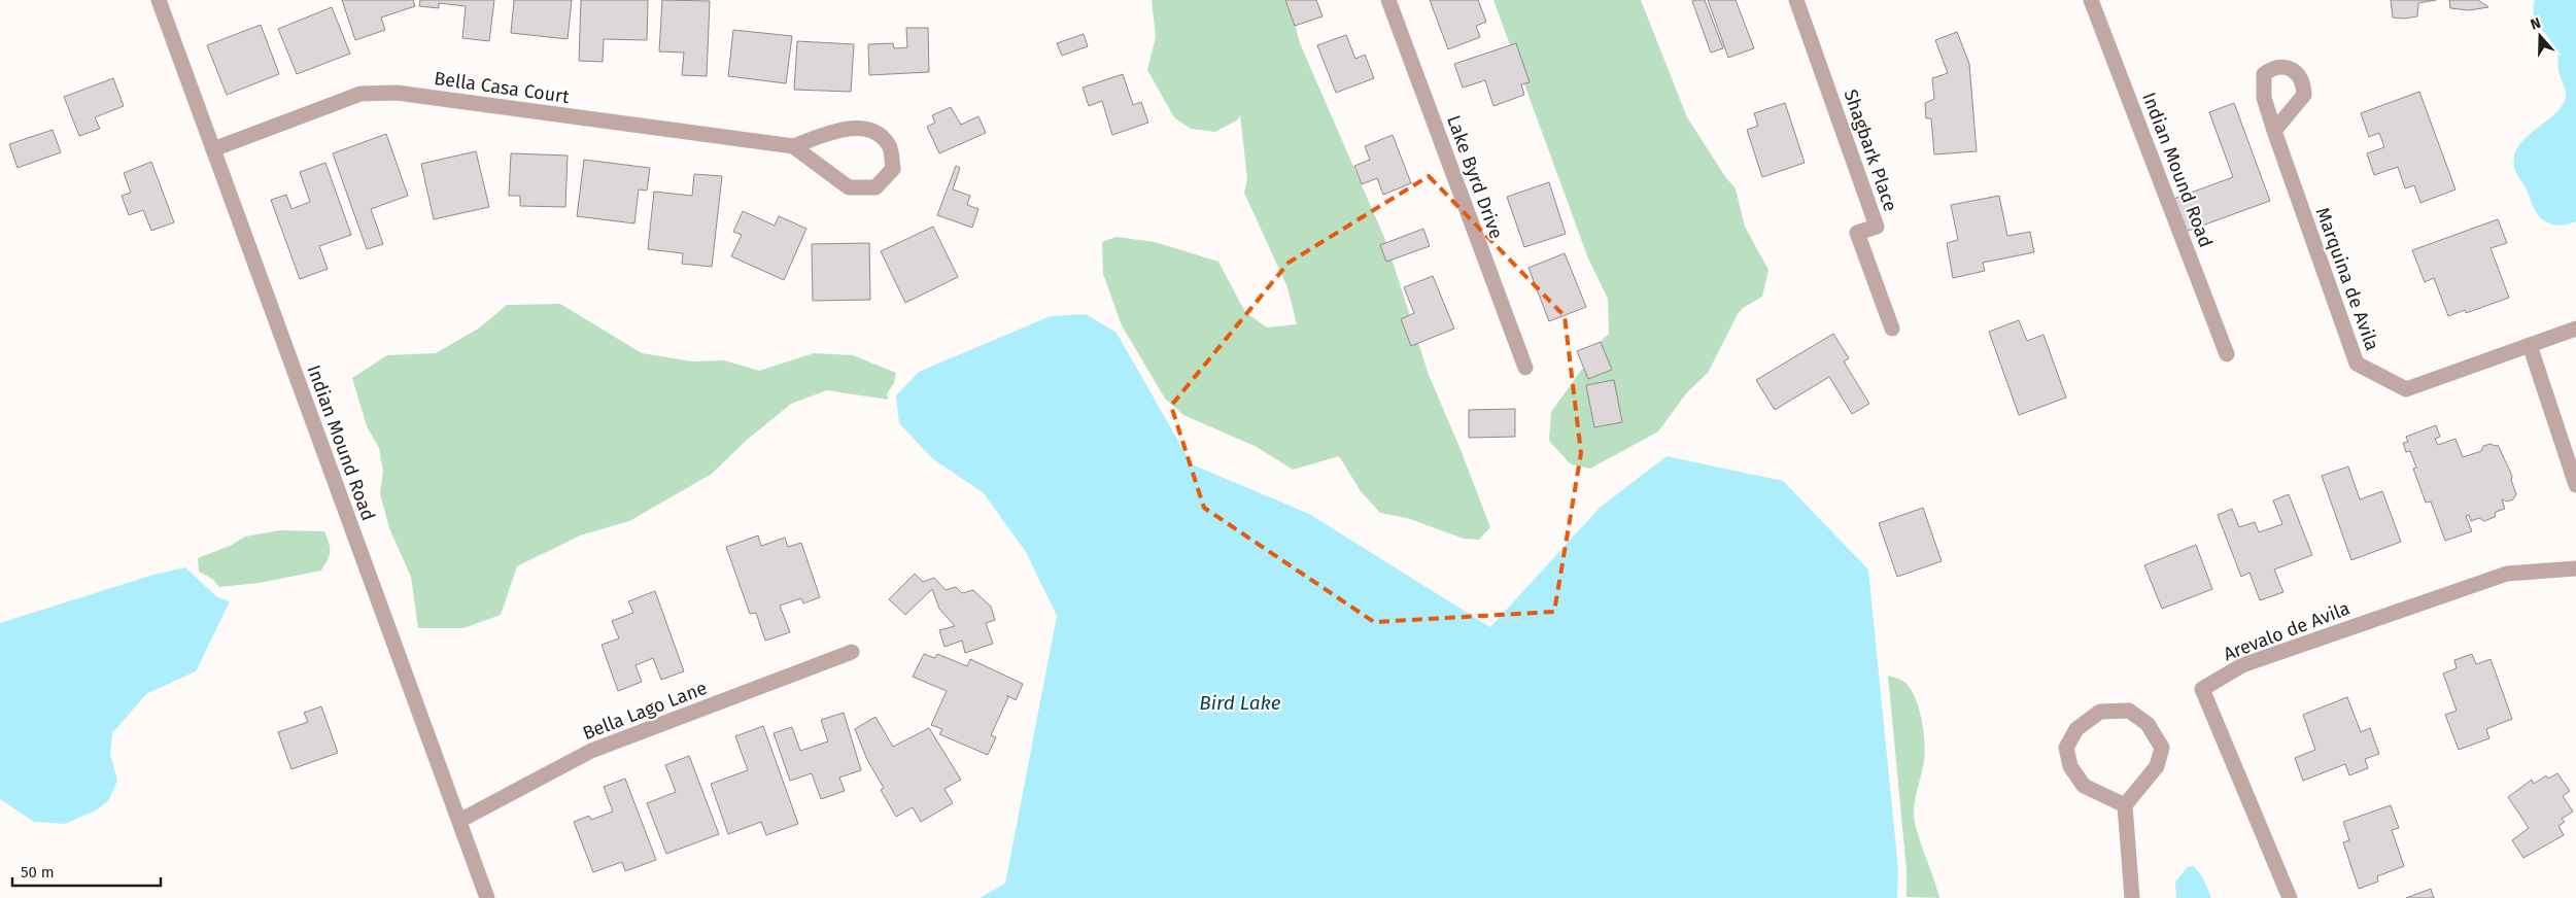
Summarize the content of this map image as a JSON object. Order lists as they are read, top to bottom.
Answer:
{
  "streets": {
    "street": [
      "Bella Casa Court",
      "Shagbark Place",
      "Indian Mound Road",
      "Lake Byrd Drive",
      "Marquina de Avila",
      "Arevalo de Avila",
      "Bella Lago Lane"
    ]
  },
  "crossings": [
    ["Bella Casa Court", "Indian Mound Road"],
    ["Indian Mound Road", "Bella Lago Lane"]
  ],
  "water": ["Bird Lake"],
  "scale_bar": "50 m",
  "north": "top"
}
